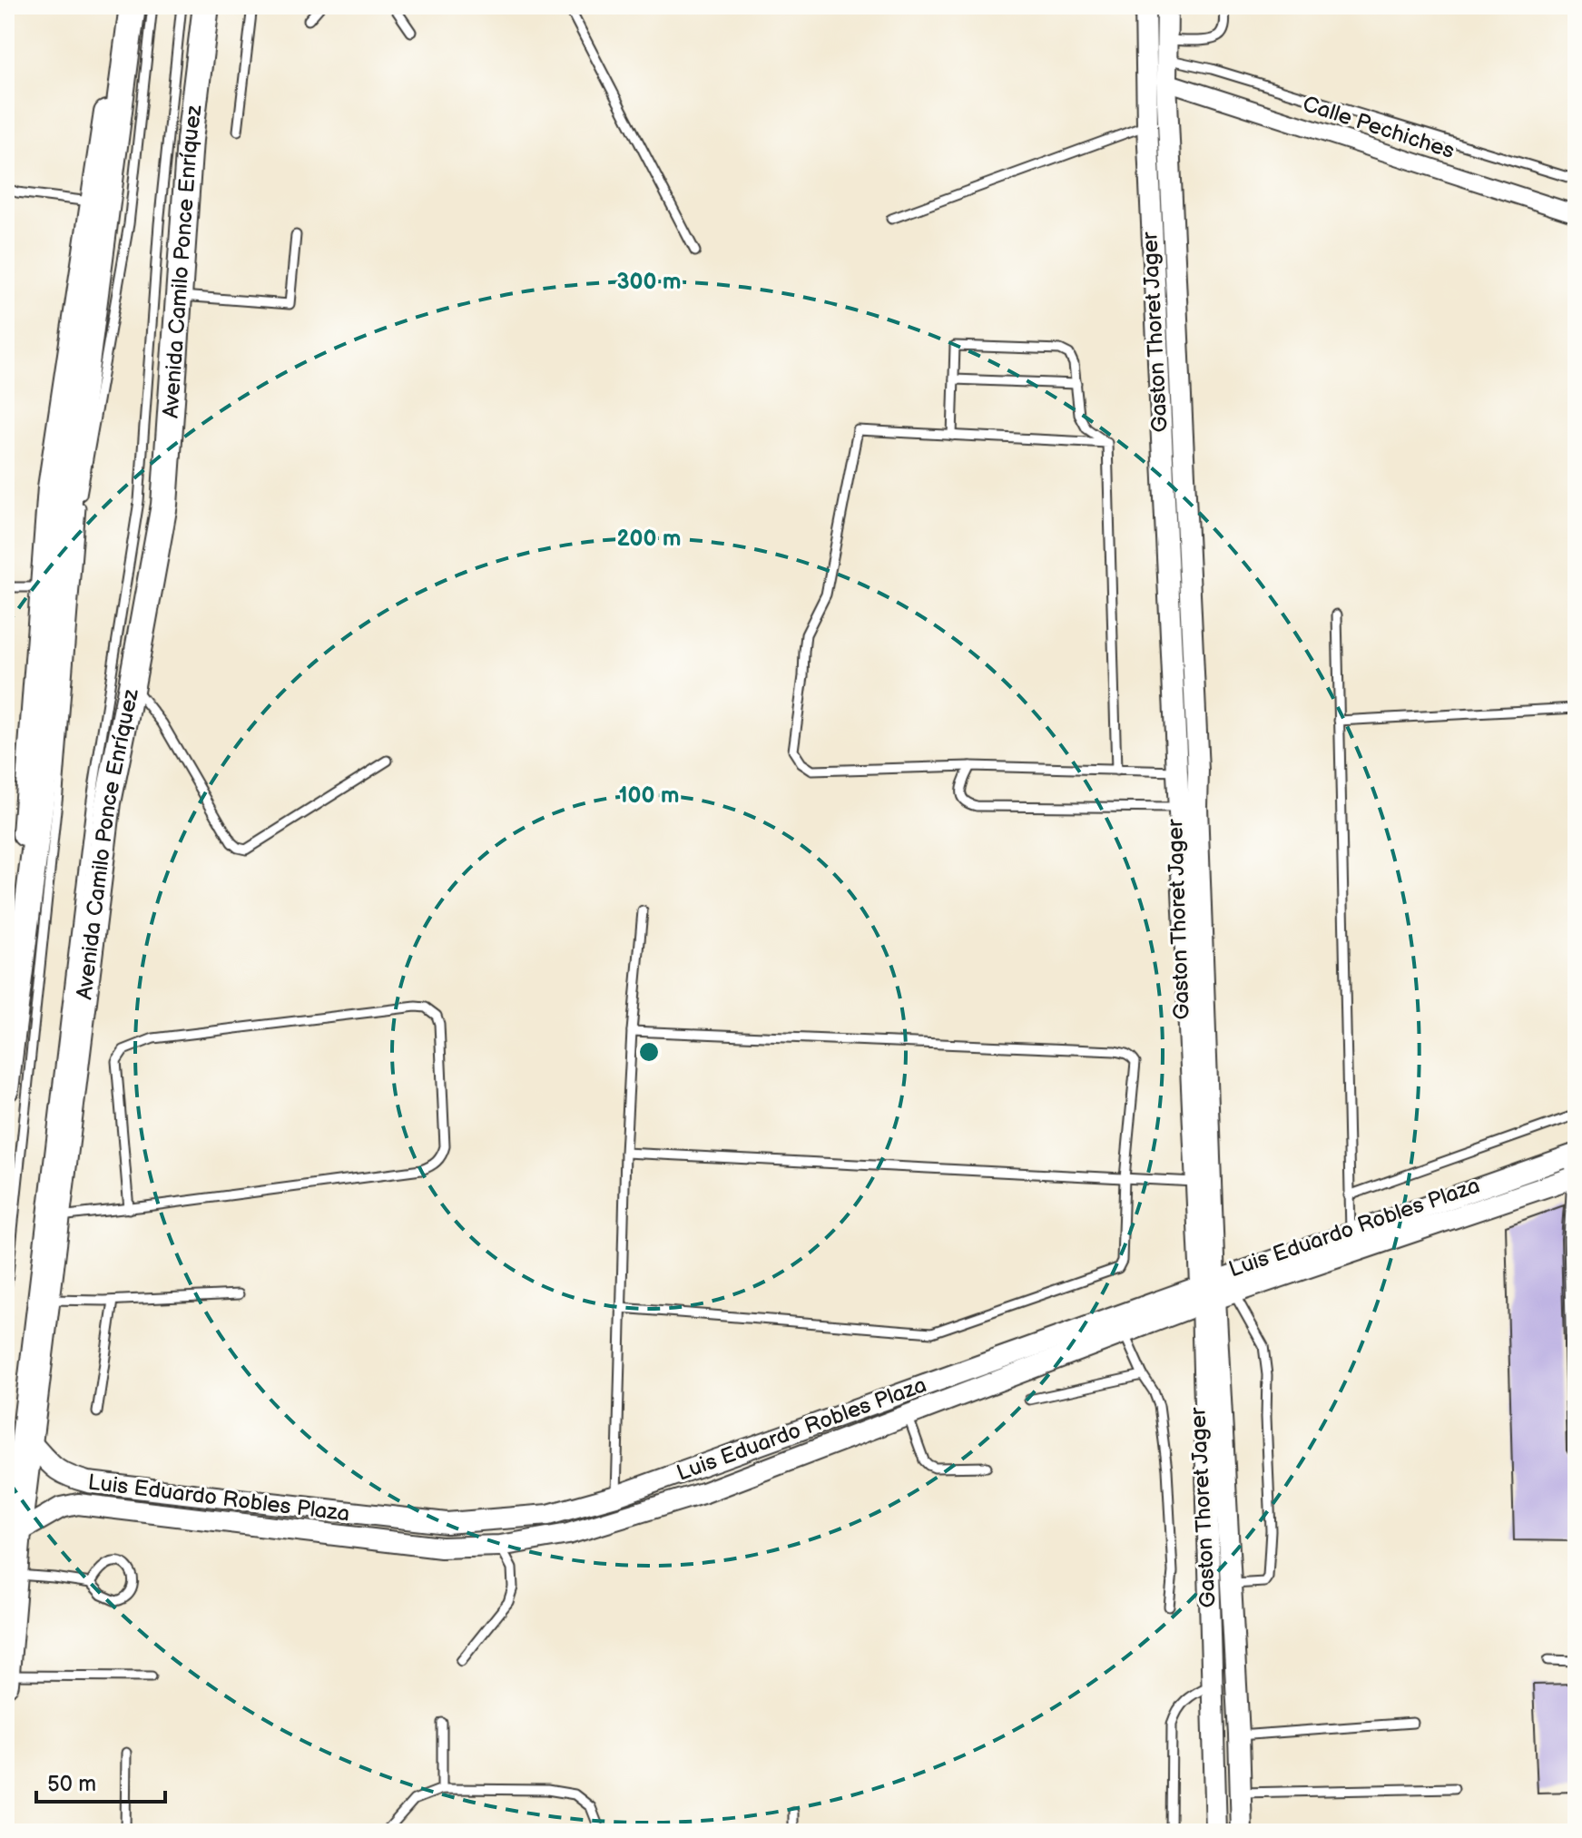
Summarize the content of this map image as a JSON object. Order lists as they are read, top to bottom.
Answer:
{
  "streets": {
    "main road": ["Avenida Camilo Ponce Enríquez"],
    "street": ["Calle Pechiches", "Gaston Thoret Jager", "Luis Eduardo Robles Plaza"]
  },
  "crossings": [
    ["Calle Pechiches", "Gaston Thoret Jager"],
    ["Avenida Camilo Ponce Enríquez", "Luis Eduardo Robles Plaza"],
    ["Gaston Thoret Jager", "Luis Eduardo Robles Plaza"]
  ],
  "scale_bar": "50 m",
  "rings": ["300 m", "200 m", "100 m"]
}
